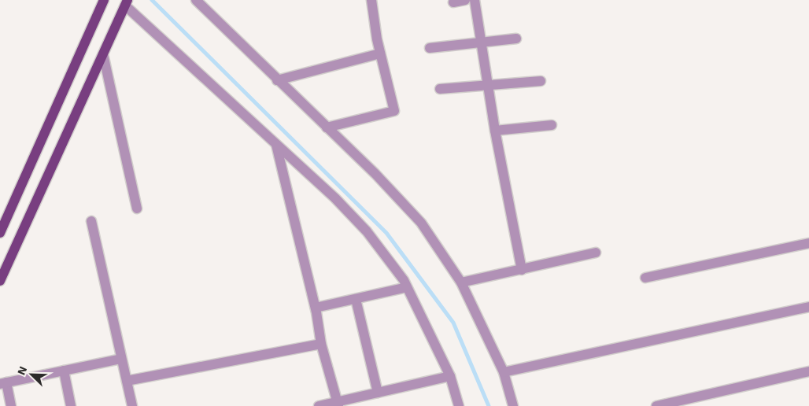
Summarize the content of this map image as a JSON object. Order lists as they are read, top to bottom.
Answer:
{
  "north": "top left"
}
